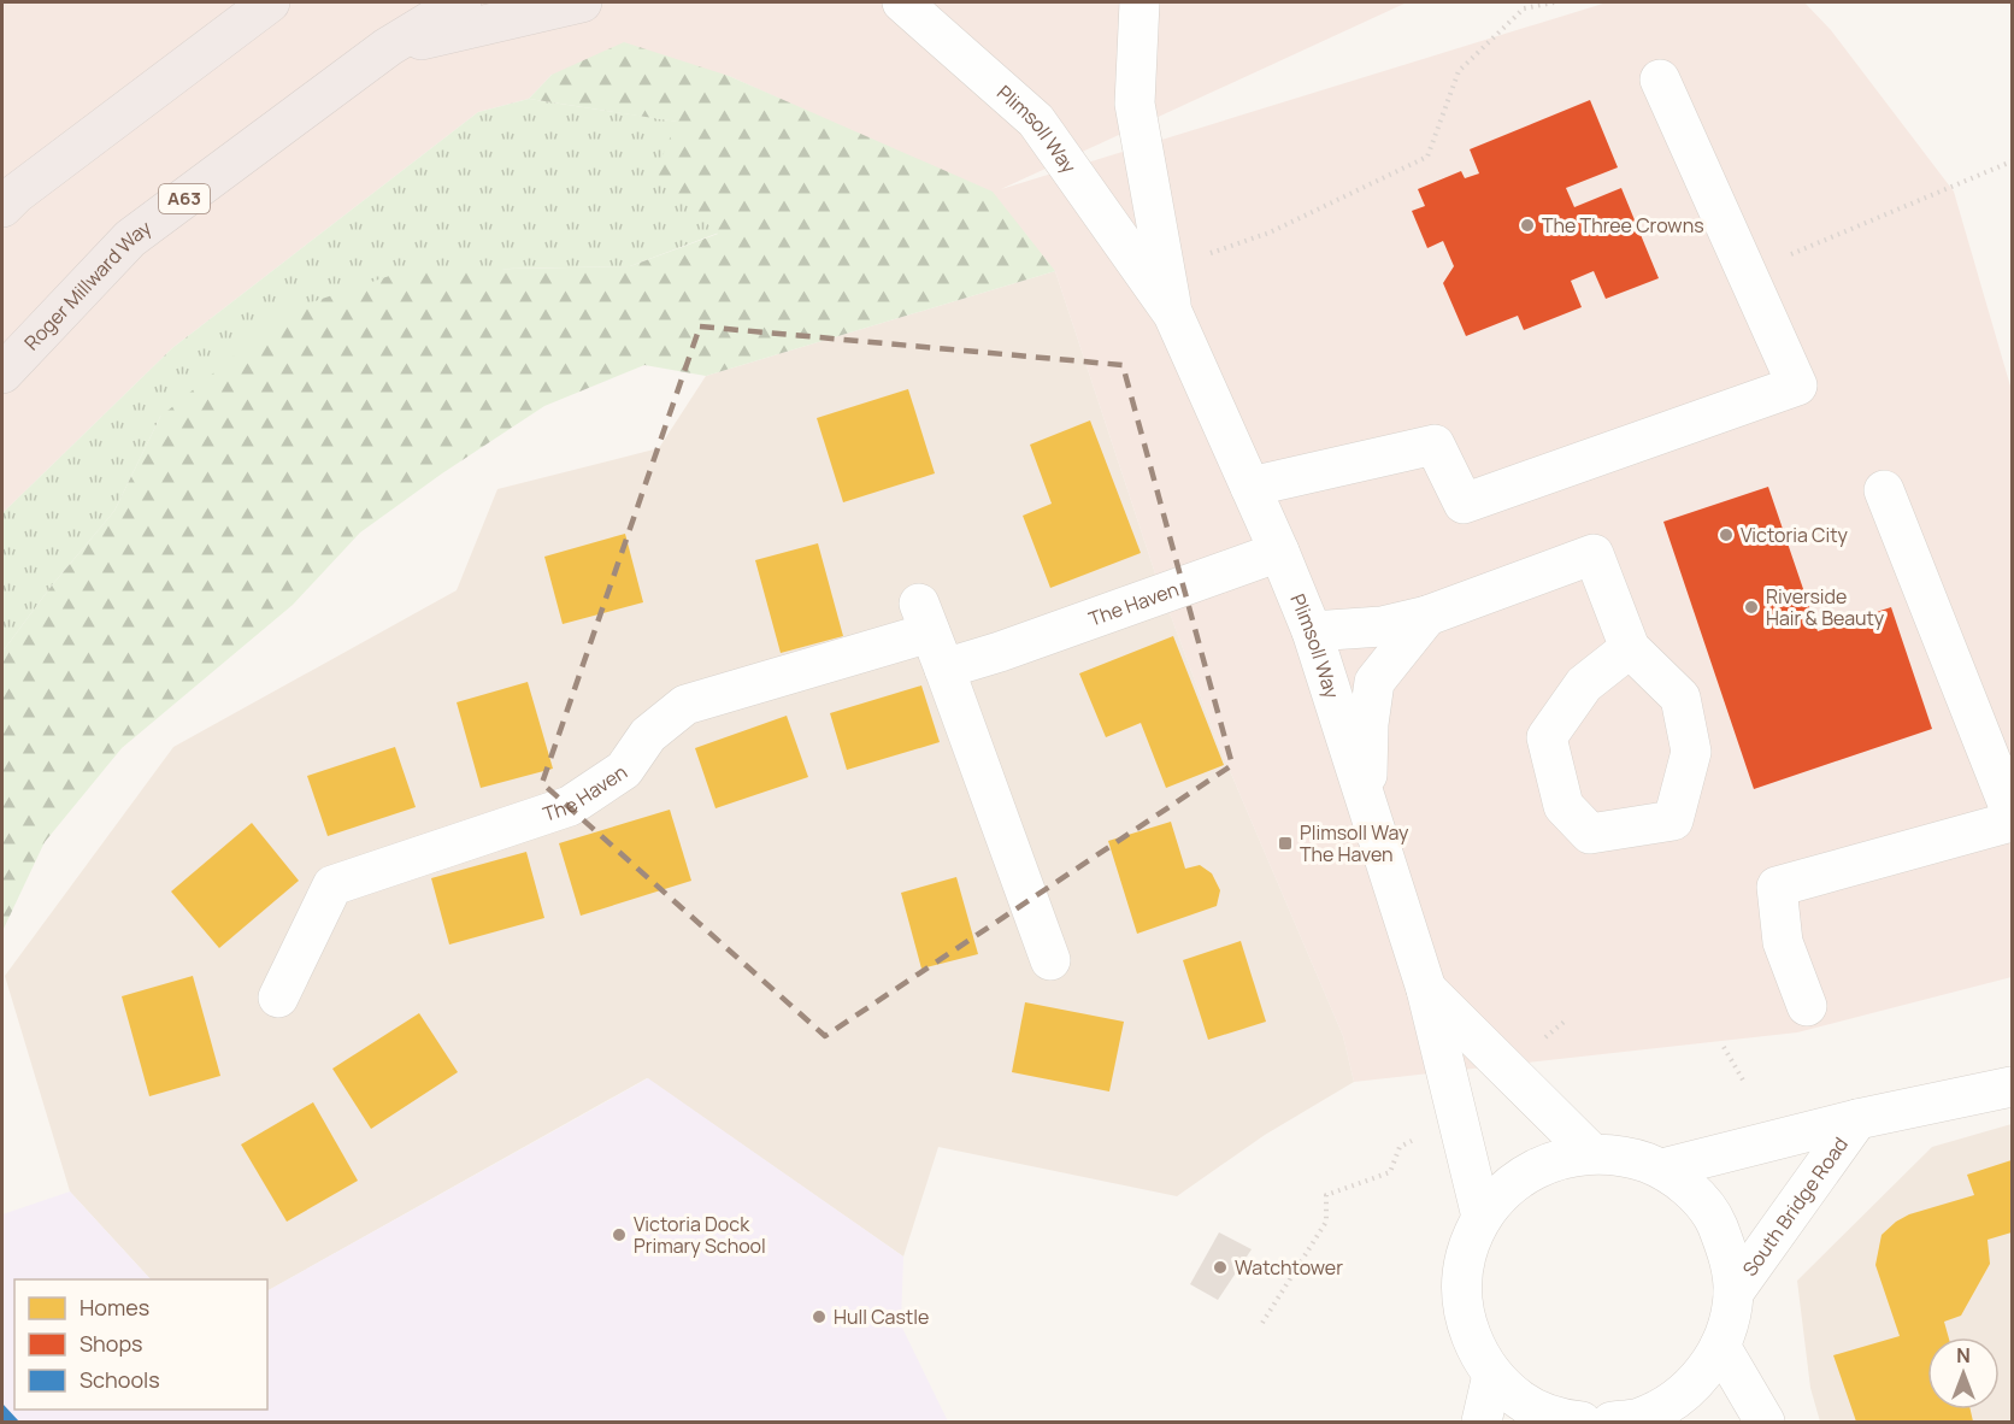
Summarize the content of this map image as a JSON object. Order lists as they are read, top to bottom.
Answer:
{
  "streets": {
    "highway": ["A63", "Roger Millward Way"],
    "street": ["Plimsoll Way", "The Haven", "South Bridge Road"]
  },
  "crossings": [
    ["Plimsoll Way", "The Haven"]
  ],
  "places": {
    "other": [
      "The Three Crowns",
      "Victoria City",
      "Riverside Hair & Beauty",
      "Victoria Dock Primary School",
      "Watchtower",
      "Hull Castle"
    ],
    "transit": ["Plimsoll Way The Haven"]
  },
  "legend": ["Homes", "Shops", "Schools"],
  "north": "top"
}
